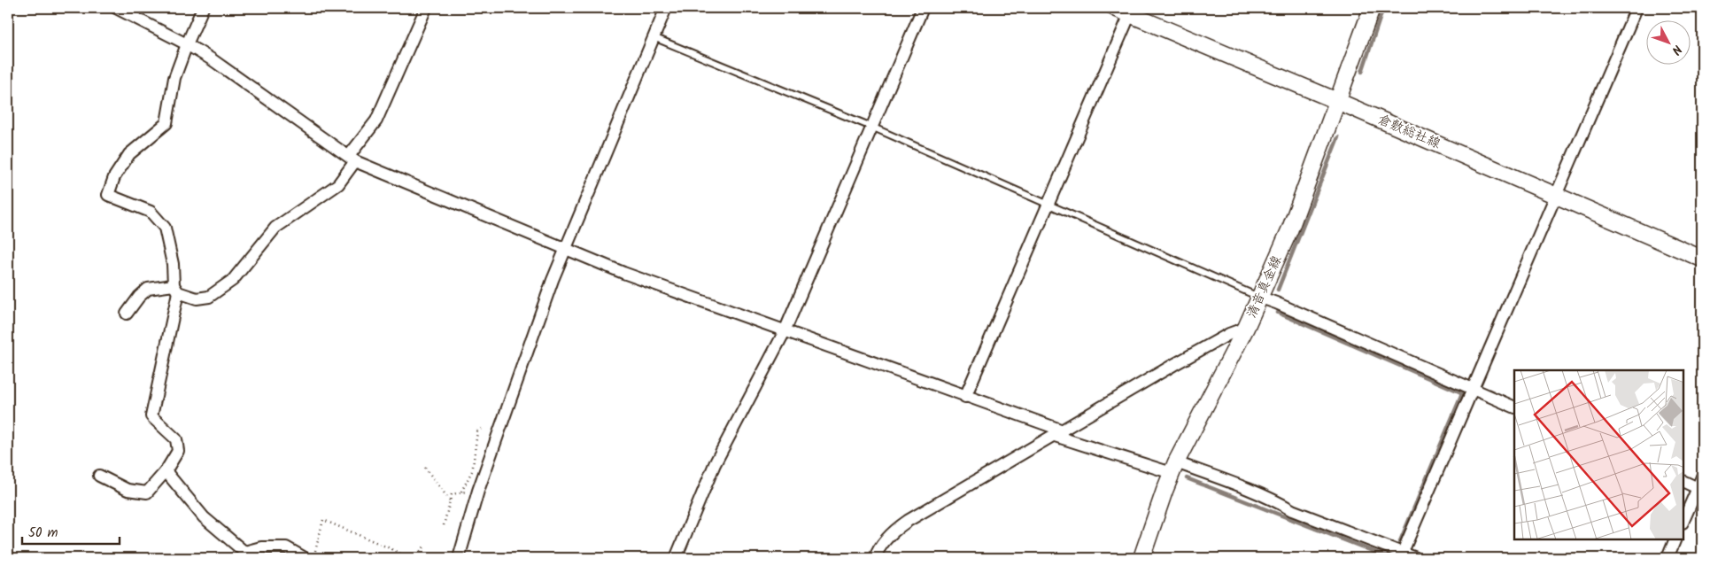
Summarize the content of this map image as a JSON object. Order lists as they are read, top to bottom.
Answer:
{
  "streets": {
    "main road": ["倉敷総社線", "清音真金線"]
  },
  "crossings": [
    ["倉敷総社線", "清音真金線"]
  ],
  "scale_bar": "50 m",
  "north": "bottom right"
}
